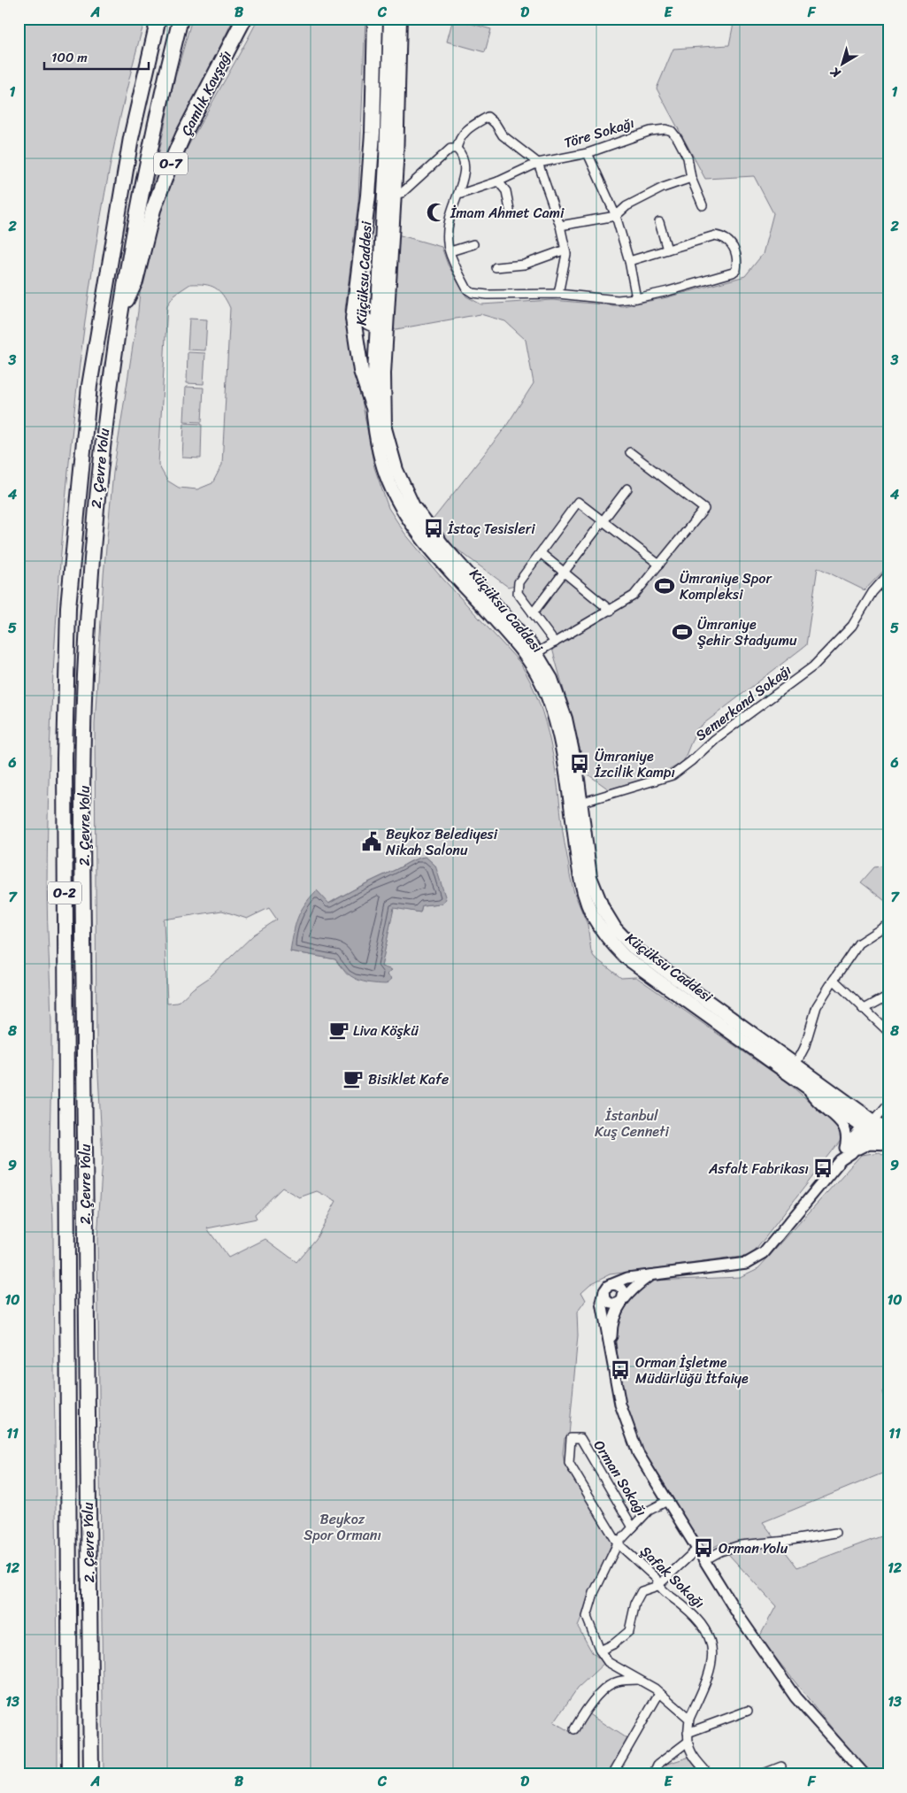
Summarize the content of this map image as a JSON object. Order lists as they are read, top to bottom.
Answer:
{
  "streets": {
    "highway": [
      "Çamlık Kavşağı",
      "O-7",
      "2. Çevre Yolu",
      "O-2"
    ],
    "main road": ["Küçüksu Caddesi"],
    "street": [
      "Töre Sokağı",
      "Semerkand Sokağı",
      "Orman Sokağı",
      "Şafak Sokağı"
    ]
  },
  "crossings": [
    ["Çamlık Kavşağı", "2. Çevre Yolu"],
    ["Küçüksu Caddesi", "Semerkand Sokağı"],
    ["Orman Sokağı", "Şafak Sokağı"]
  ],
  "parks": ["İstanbul Kuş Cenneti", "Beykoz Spor Ormanı"],
  "places": {
    "mosque": ["İmam Ahmet Cami"],
    "bus stop": [
      "İstaç Tesisleri",
      "Ümraniye İzcilik Kampı",
      "Asfalt Fabrikası",
      "Orman İşletme Müdürlüğü İtfaiye",
      "Orman Yolu"
    ],
    "sports": ["Ümraniye Spor Kompleksi", "Ümraniye Şehir Stadyumu"],
    "public building": ["Beykoz Belediyesi Nikah Salonu"],
    "cafe": ["Liva Köşkü", "Bisiklet Kafe"]
  },
  "scale_bar": "100 m",
  "north": "bottom left",
  "grid": {
    "columns": [
      "A",
      "B",
      "C",
      "D",
      "E",
      "F"
    ],
    "rows": [
      "1",
      "2",
      "3",
      "4",
      "5",
      "6",
      "7",
      "8",
      "9",
      "10",
      "11",
      "12",
      "13"
    ]
  }
}
